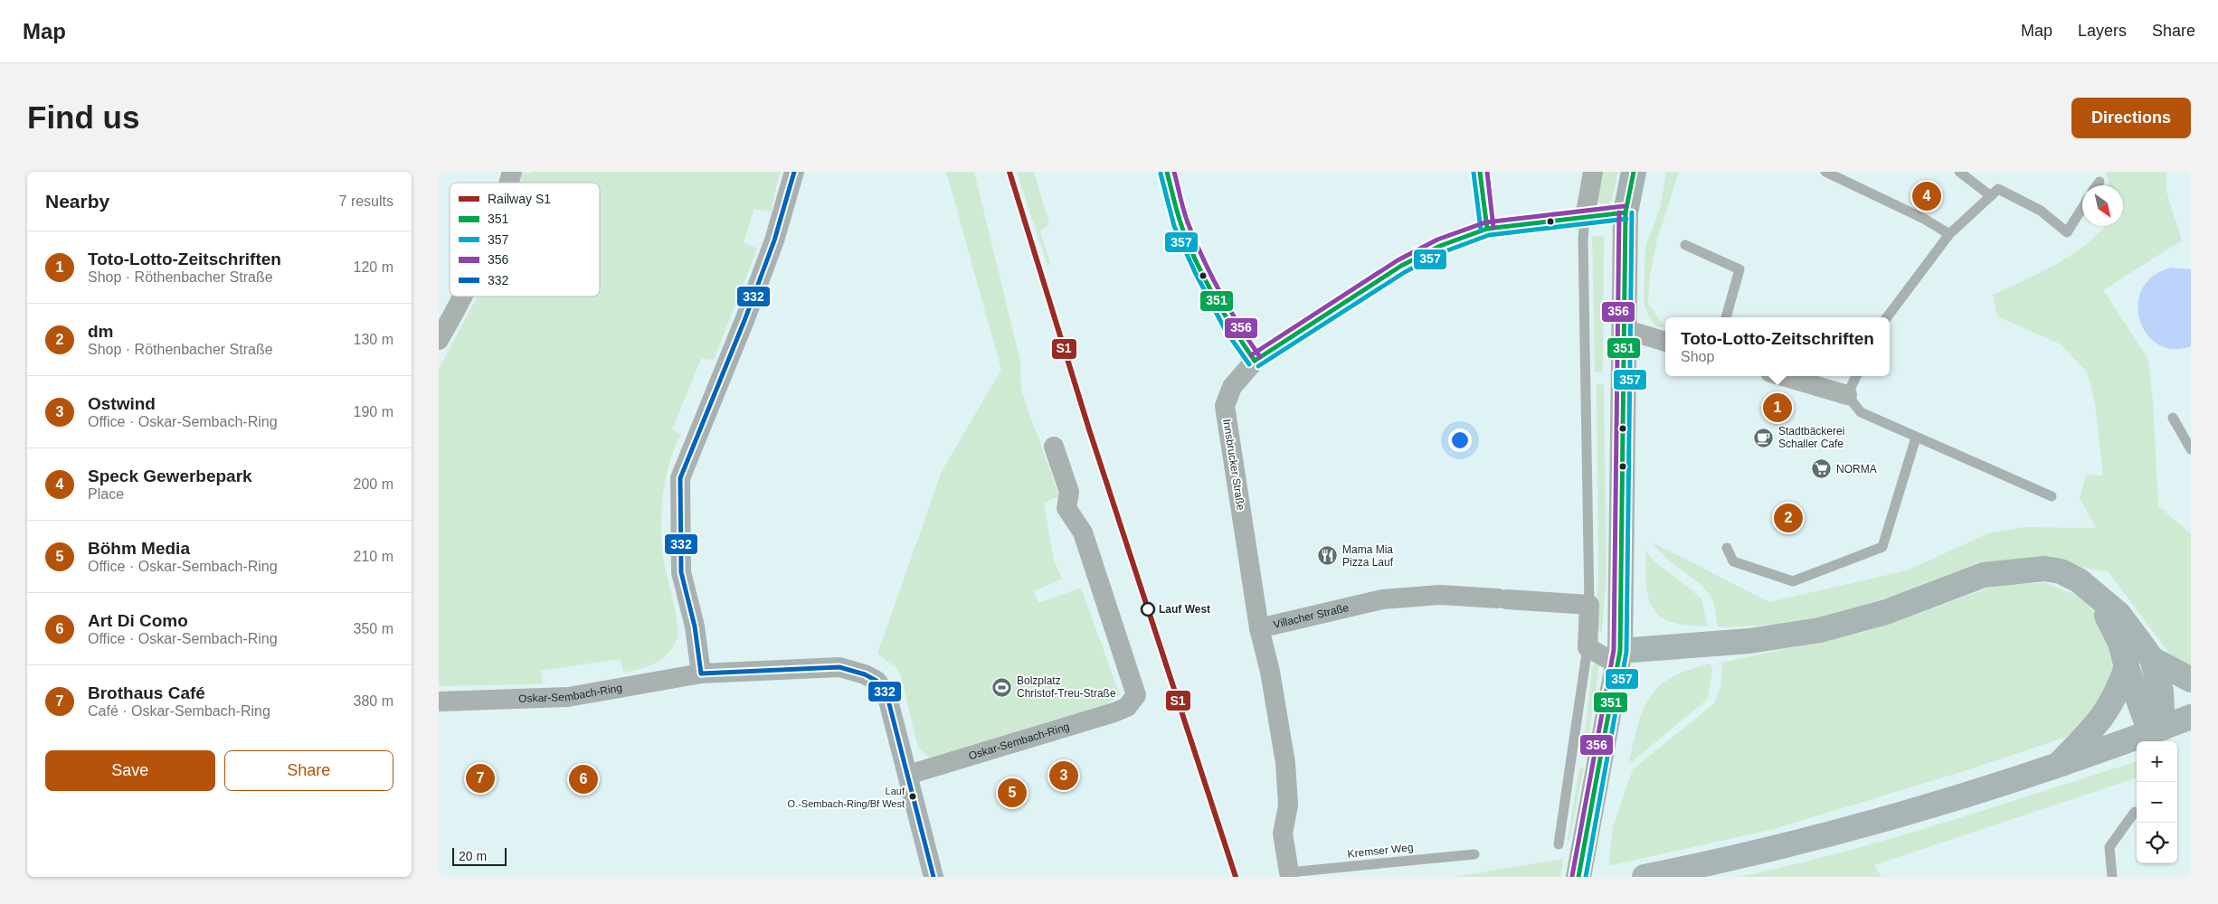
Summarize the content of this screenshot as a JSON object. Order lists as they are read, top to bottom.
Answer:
{
  "streets": {
    "street": ["Innsbrucker Straße", "Villacher Straße", "Oskar-Sembach-Ring"],
    "lane": ["Kremser Weg"]
  },
  "crossings": [
    ["Innsbrucker Straße", "Villacher Straße"],
    ["Innsbrucker Straße", "Kremser Weg"]
  ],
  "places": {
    "cafe": ["Stadtbäckerei Schaller Cafe"],
    "supermarket": ["NORMA"],
    "restaurant": ["Mama Mia Pizza Lauf"],
    "other": ["Lauf West", "Lauf O.-Sembach-Ring/Bf West"],
    "sports": ["Bolzplatz Christof-Treu-Straße"]
  },
  "lines": [
    "rail line S1",
    "transit line 351",
    "transit line 356",
    "transit line 332",
    "transit line 357"
  ],
  "legend": [
    "Railway S1",
    "351",
    "357",
    "356",
    "332"
  ],
  "scale_bar": "20 m",
  "north": "bottom right",
  "page": {
    "header": "Map",
    "nav": ["Map", "Layers", "Share"],
    "buttons": [
      "Directions",
      ["Save", "Share"]
    ],
    "title": "Find us",
    "heading": ["Nearby", "7 results"],
    "pins": [
      "4",
      "1",
      "2",
      "3",
      "7",
      "6",
      "5"
    ],
    "list": [
      {
        "mark": "1",
        "name": "Toto-Lotto-Zeitschriften",
        "note": "Shop · Röthenbacher Straße",
        "value": "120 m"
      },
      {
        "mark": "2",
        "name": "dm",
        "note": "Shop · Röthenbacher Straße",
        "value": "130 m"
      },
      {
        "mark": "3",
        "name": "Ostwind",
        "note": "Office · Oskar-Sembach-Ring",
        "value": "190 m"
      },
      {
        "mark": "4",
        "name": "Speck Gewerbepark",
        "note": "Place",
        "value": "200 m"
      },
      {
        "mark": "5",
        "name": "Böhm Media",
        "note": "Office · Oskar-Sembach-Ring",
        "value": "210 m"
      },
      {
        "mark": "6",
        "name": "Art Di Como",
        "note": "Office · Oskar-Sembach-Ring",
        "value": "350 m"
      },
      {
        "mark": "7",
        "name": "Brothaus Café",
        "note": "Café · Oskar-Sembach-Ring",
        "value": "380 m"
      }
    ],
    "popup": ["Toto-Lotto-Zeitschriften", "Shop"],
    "map_buttons": ["+", "−"],
    "scale": "20 m"
  }
}
